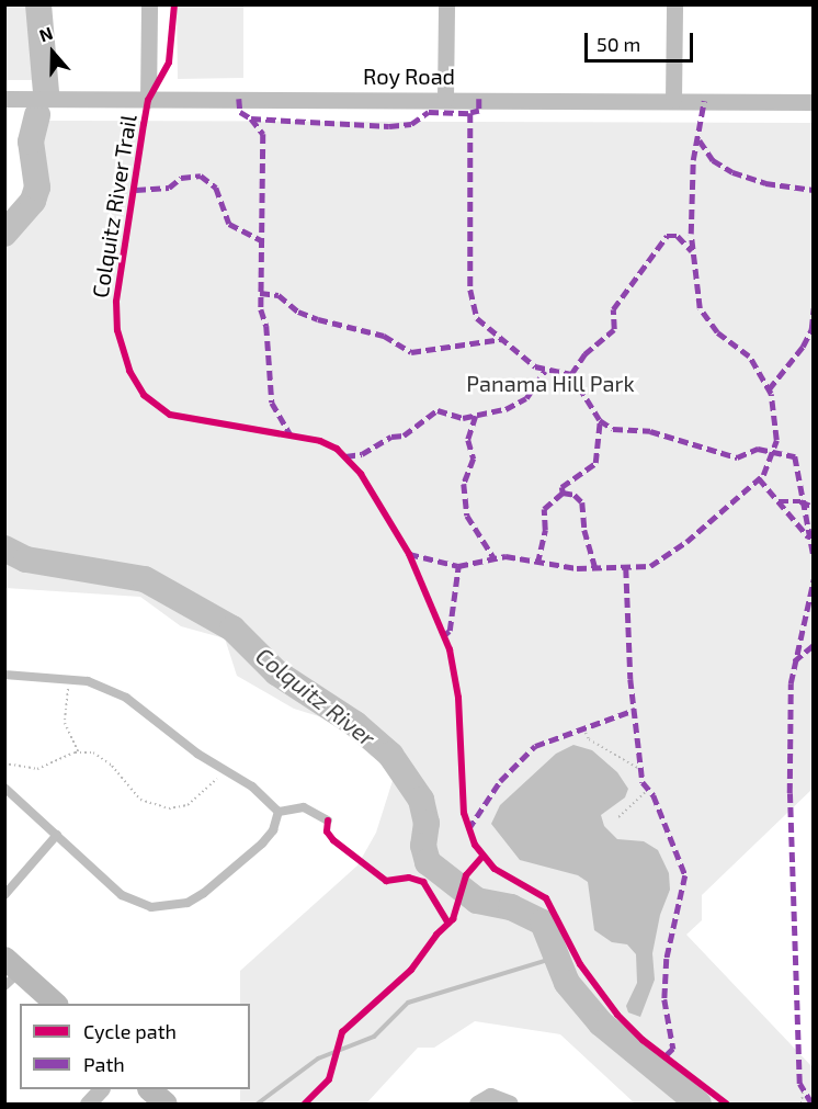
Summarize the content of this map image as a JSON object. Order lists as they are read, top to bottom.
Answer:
{
  "streets": {
    "street": ["Roy Road"],
    "cycle path": ["Colquitz River Trail"]
  },
  "water": ["Colquitz River"],
  "parks": ["Panama Hill Park"],
  "legend": ["Cycle path", "Path"],
  "scale_bar": "50 m",
  "north": "top"
}
